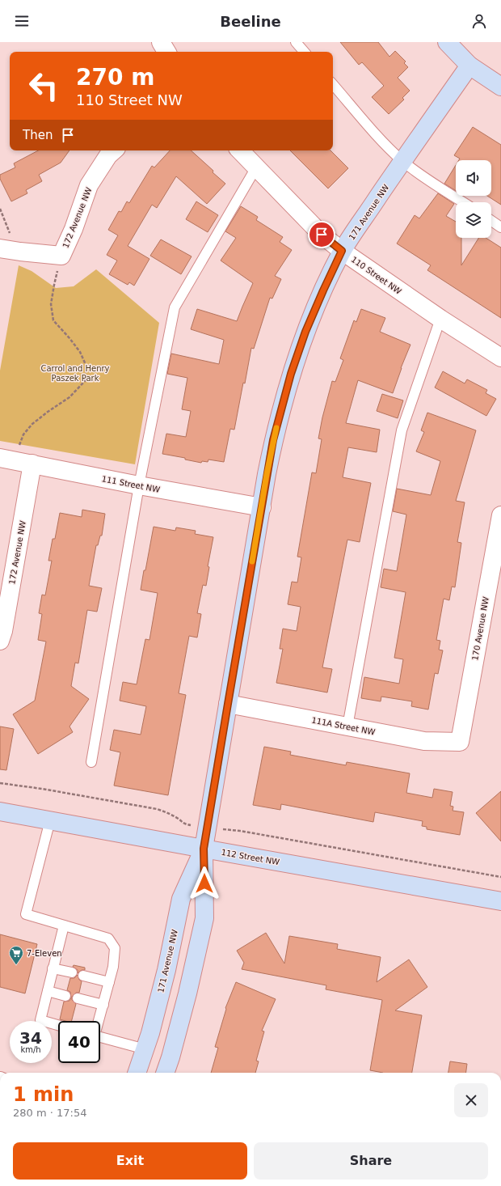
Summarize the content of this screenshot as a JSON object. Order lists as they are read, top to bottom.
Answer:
{
  "streets": {
    "street": [
      "171 Avenue NW",
      "172 Avenue NW",
      "110 Street NW",
      "111 Street NW",
      "170 Avenue NW",
      "111A Street NW",
      "112 Street NW"
    ]
  },
  "crossings": [
    ["171 Avenue NW", "110 Street NW"],
    ["171 Avenue NW", "111 Street NW"],
    ["171 Avenue NW", "111A Street NW"],
    ["171 Avenue NW", "112 Street NW"],
    ["172 Avenue NW", "111 Street NW"],
    ["170 Avenue NW", "111A Street NW"]
  ],
  "parks": ["Carrol and Henry Paszek Park"],
  "places": {
    "supermarket": ["7-Eleven"]
  },
  "page": {
    "header": "Beeline",
    "turn": ["270 m", "110 Street NW"],
    "then": "Then",
    "speed": "34 km/h",
    "limit": "40",
    "heading": ["1 min", "280 m · 17:54"],
    "buttons": ["Exit", "Share"]
  }
}
